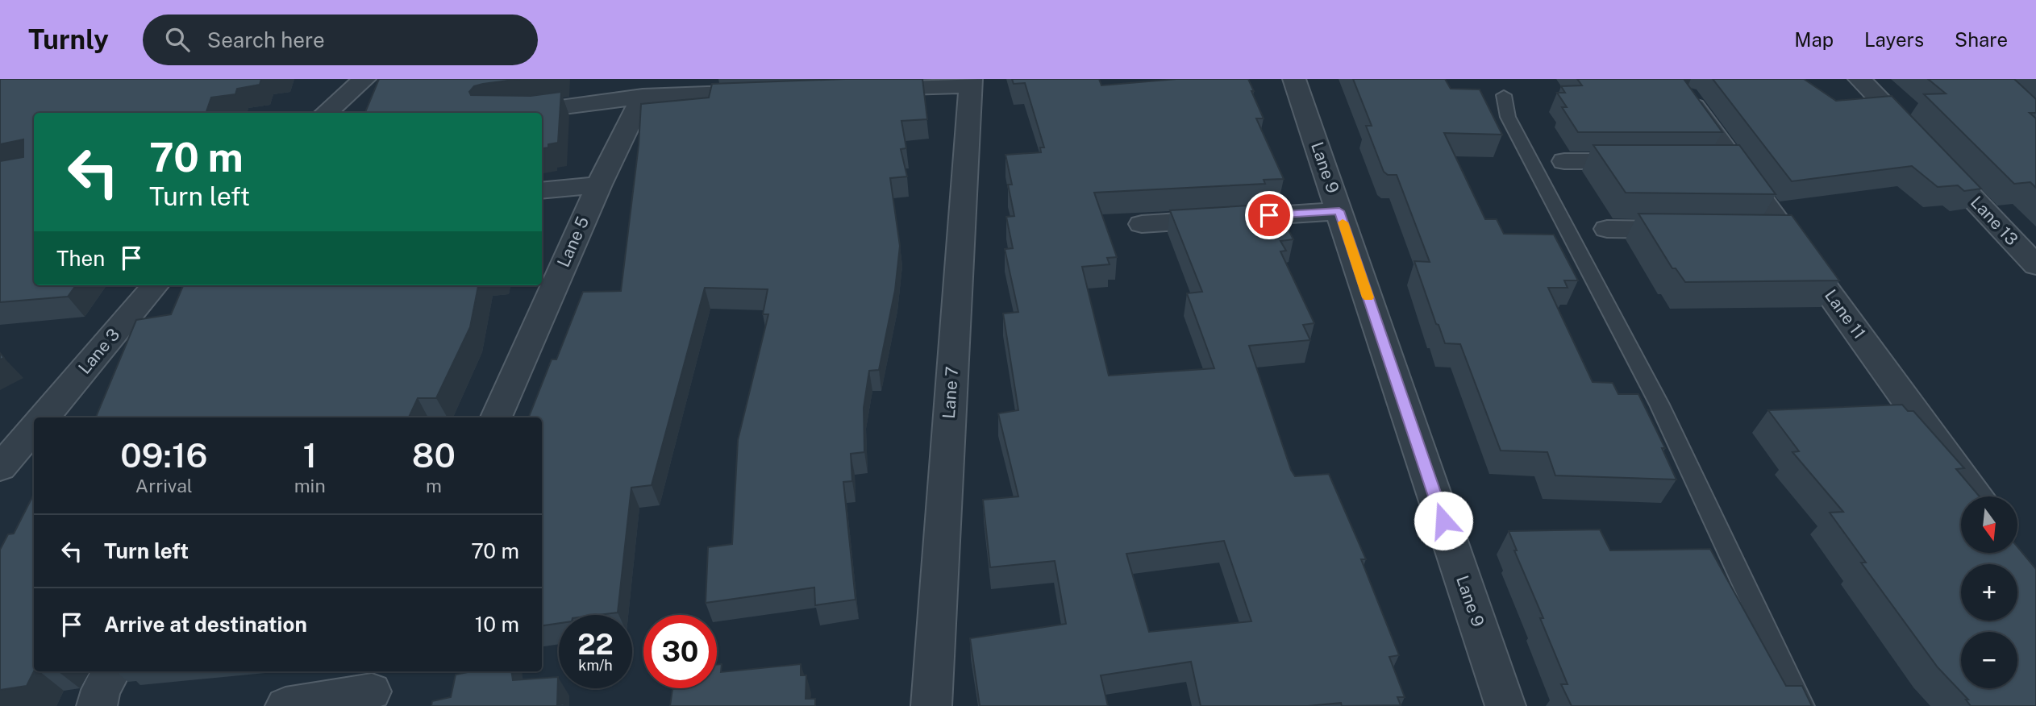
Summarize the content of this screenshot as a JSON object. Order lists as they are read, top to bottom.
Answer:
{
  "streets": {
    "street": [
      "Lane 9",
      "Lane 13",
      "Lane 5",
      "Lane 11",
      "Lane 3",
      "Lane 7"
    ]
  },
  "north": "bottom",
  "page": {
    "header": "Turnly",
    "search": "Search here",
    "nav": ["Map", "Layers", "Share"],
    "turn": ["70 m", "Turn left"],
    "then": "Then",
    "eta": [
      "09:16",
      "Arrival",
      "1",
      "min",
      "80",
      "m"
    ],
    "map_buttons": ["+", "−"],
    "list": [
      {
        "name": "Turn left",
        "value": "70 m"
      },
      {
        "name": "Arrive at destination",
        "value": "10 m"
      }
    ],
    "speed": "22 km/h",
    "limit": "30"
  }
}
